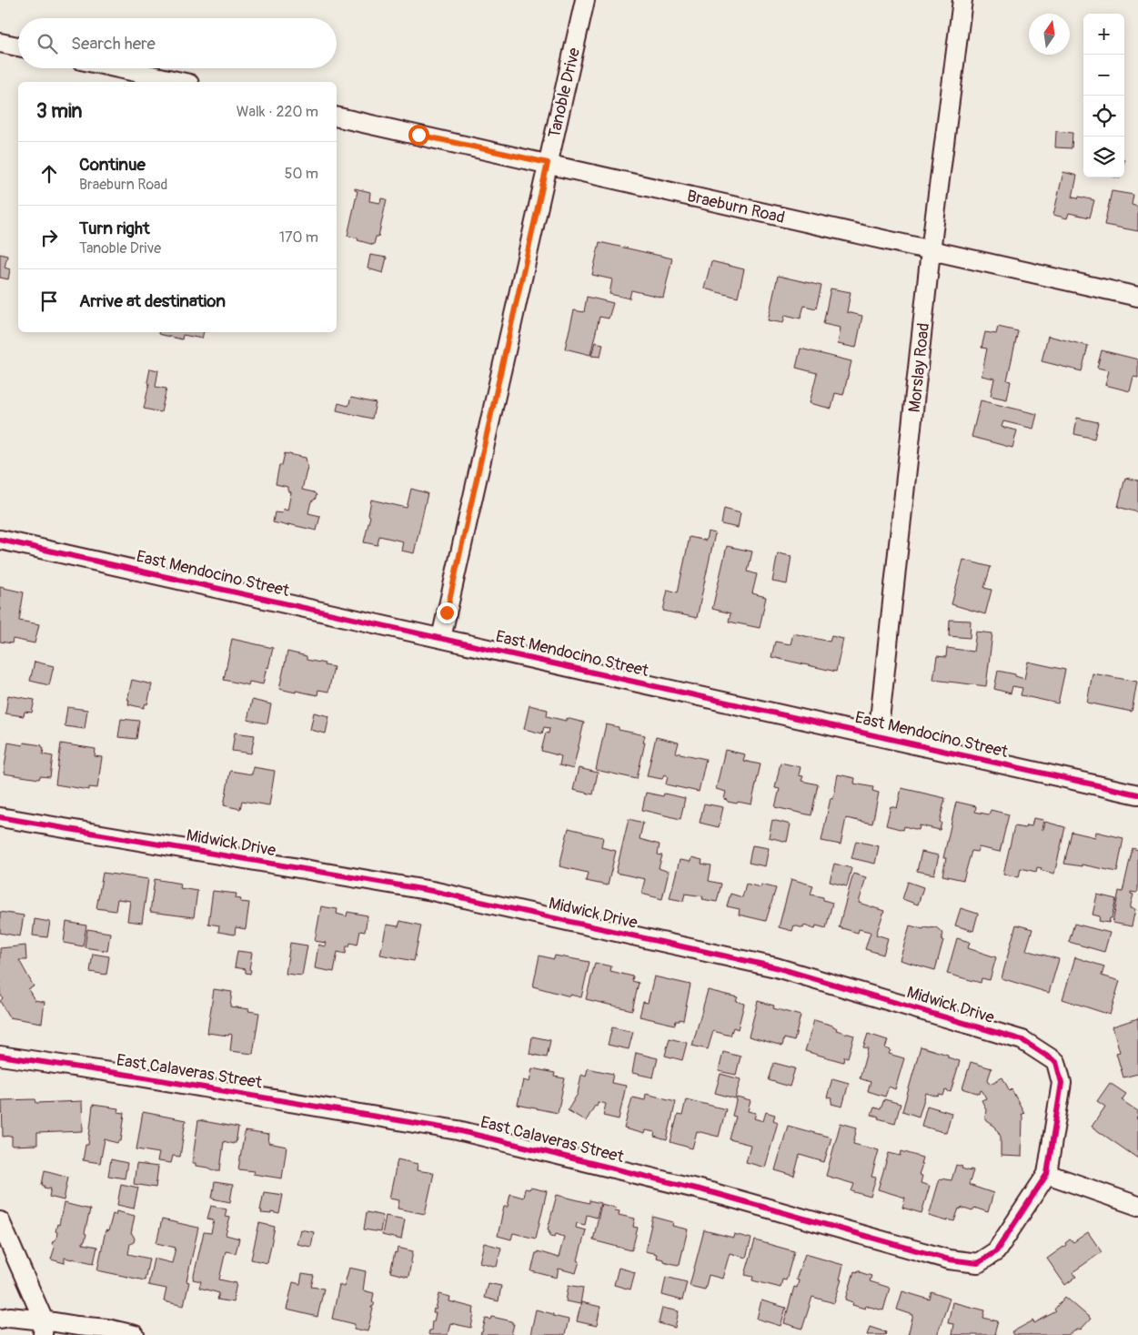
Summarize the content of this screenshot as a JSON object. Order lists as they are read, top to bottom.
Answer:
{
  "streets": {
    "street": [
      "Tanoble Drive",
      "Braeburn Road",
      "Morslay Road",
      "East Mendocino Street",
      "Midwick Drive",
      "East Calaveras Street"
    ]
  },
  "crossings": [
    ["Tanoble Drive", "Braeburn Road"],
    ["Tanoble Drive", "East Mendocino Street"],
    ["Braeburn Road", "Morslay Road"],
    ["Morslay Road", "East Mendocino Street"],
    ["Midwick Drive", "East Calaveras Street"]
  ],
  "north": "top",
  "page": {
    "map_buttons": ["+", "−"],
    "search": "Search here",
    "heading": ["3 min", "Walk · 220 m"],
    "list": [
      ["Continue", "Braeburn Road", "50 m"],
      ["Turn right", "Tanoble Drive", "170 m"],
      "Arrive at destination"
    ]
  }
}
